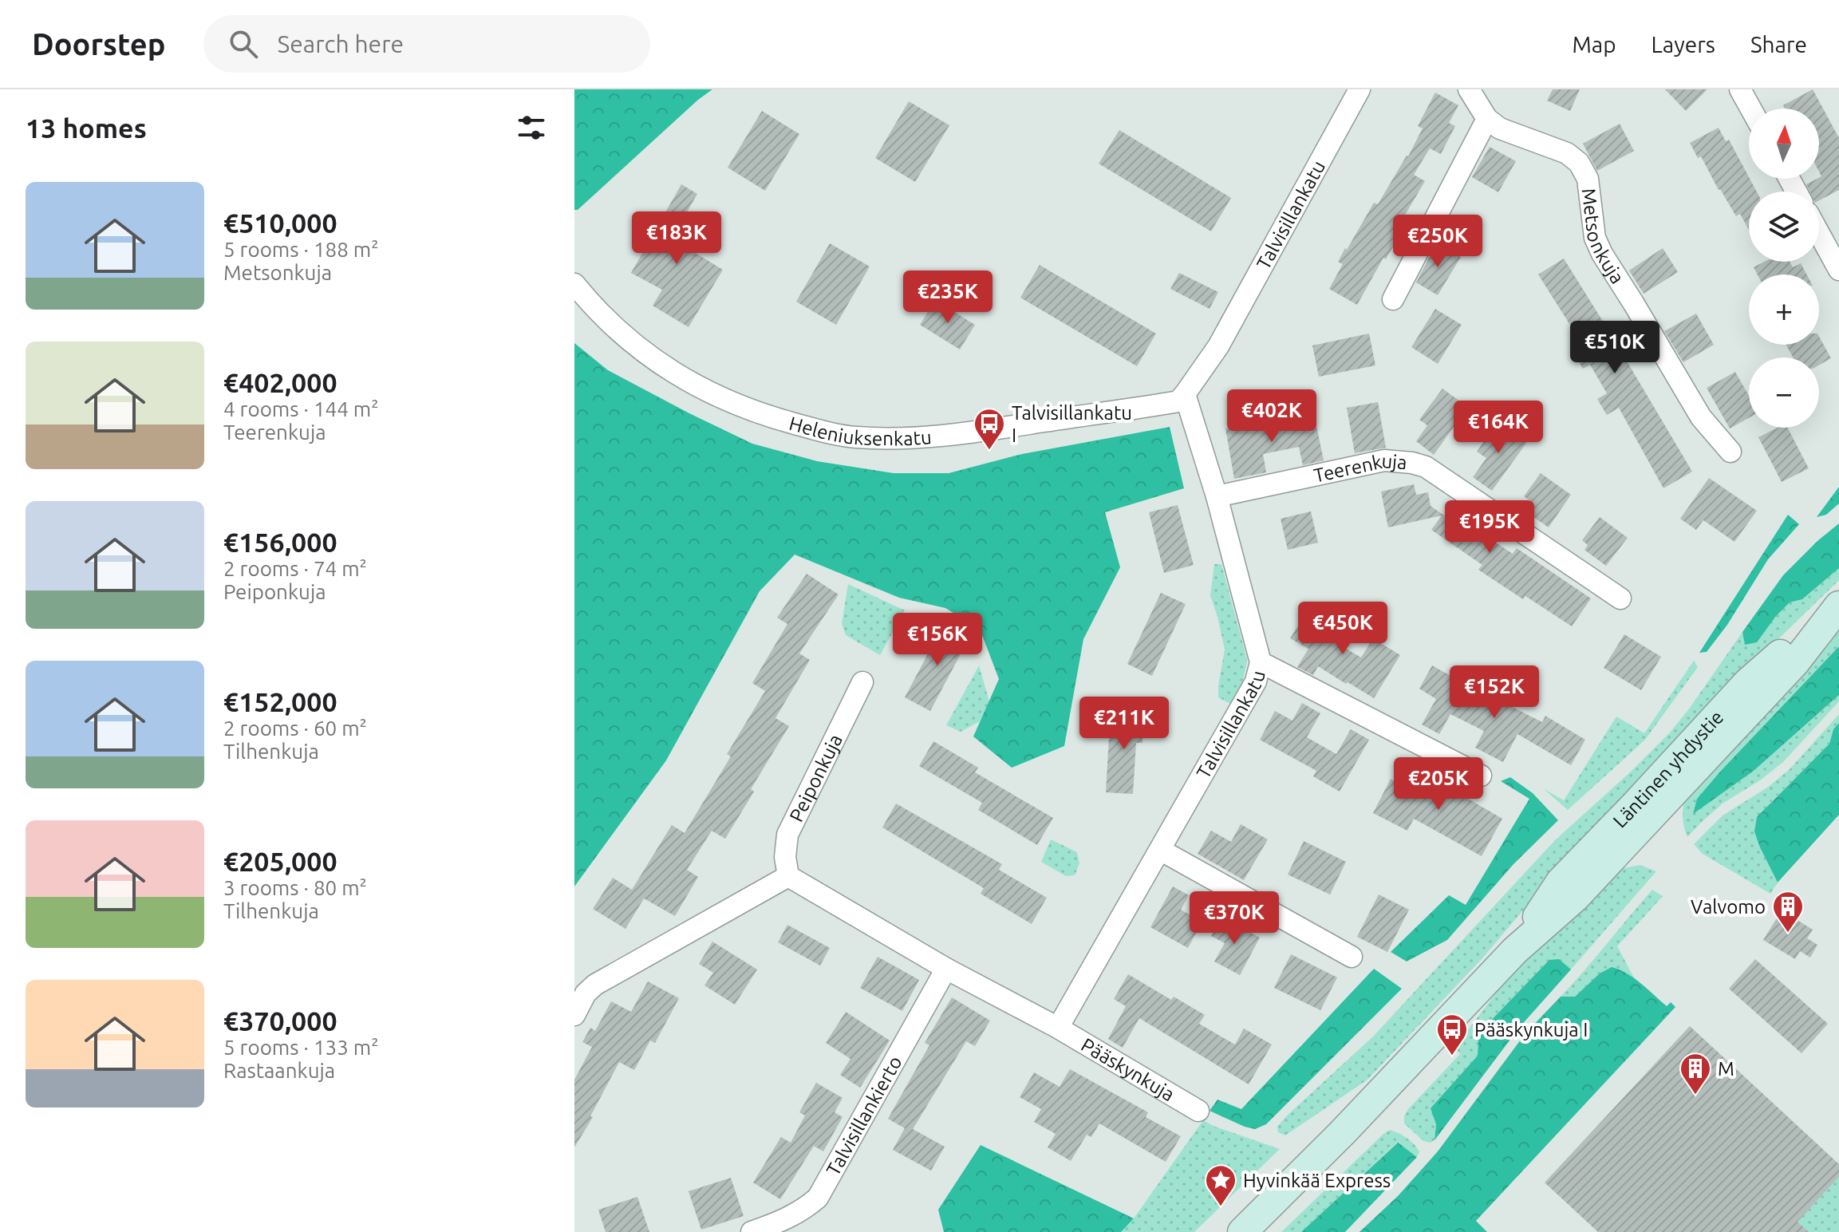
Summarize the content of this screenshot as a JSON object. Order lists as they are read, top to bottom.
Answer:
{
  "streets": {
    "main road": ["Läntinen yhdystie"],
    "street": [
      "Talvisillankatu",
      "Metsonkuja",
      "Heleniuksenkatu",
      "Teerenkuja",
      "Peiponkuja",
      "Pääskynkuja",
      "Talvisillankierto"
    ]
  },
  "crossings": [
    ["Talvisillankatu", "Heleniuksenkatu"],
    ["Talvisillankatu", "Teerenkuja"],
    ["Talvisillankatu", "Pääskynkuja"]
  ],
  "places": {
    "bus stop": ["Talvisillankatu I", "Pääskynkuja I"],
    "building": ["Valvomo", "M"],
    "place": ["Hyvinkää Express"]
  },
  "north": "top",
  "page": {
    "header": "Doorstep",
    "search": "Search here",
    "nav": ["Map", "Layers", "Share"],
    "heading": "13 homes",
    "map_buttons": ["+", "−"],
    "list": [
      {
        "name": "€510,000",
        "note": "5 rooms · 188 m² · Metsonkuja"
      },
      {
        "name": "€402,000",
        "note": "4 rooms · 144 m² · Teerenkuja"
      },
      {
        "name": "€156,000",
        "note": "2 rooms · 74 m² · Peiponkuja"
      },
      {
        "name": "€152,000",
        "note": "2 rooms · 60 m² · Tilhenkuja"
      },
      {
        "name": "€205,000",
        "note": "3 rooms · 80 m² · Tilhenkuja"
      },
      {
        "name": "€370,000",
        "note": "5 rooms · 133 m² · Rastaankuja"
      }
    ],
    "price": [
      "€183K",
      "€250K",
      "€235K",
      "€510K",
      "€402K",
      "€164K",
      "€195K",
      "€450K",
      "€156K",
      "€152K",
      "€211K",
      "€205K",
      "€370K"
    ]
  }
}
